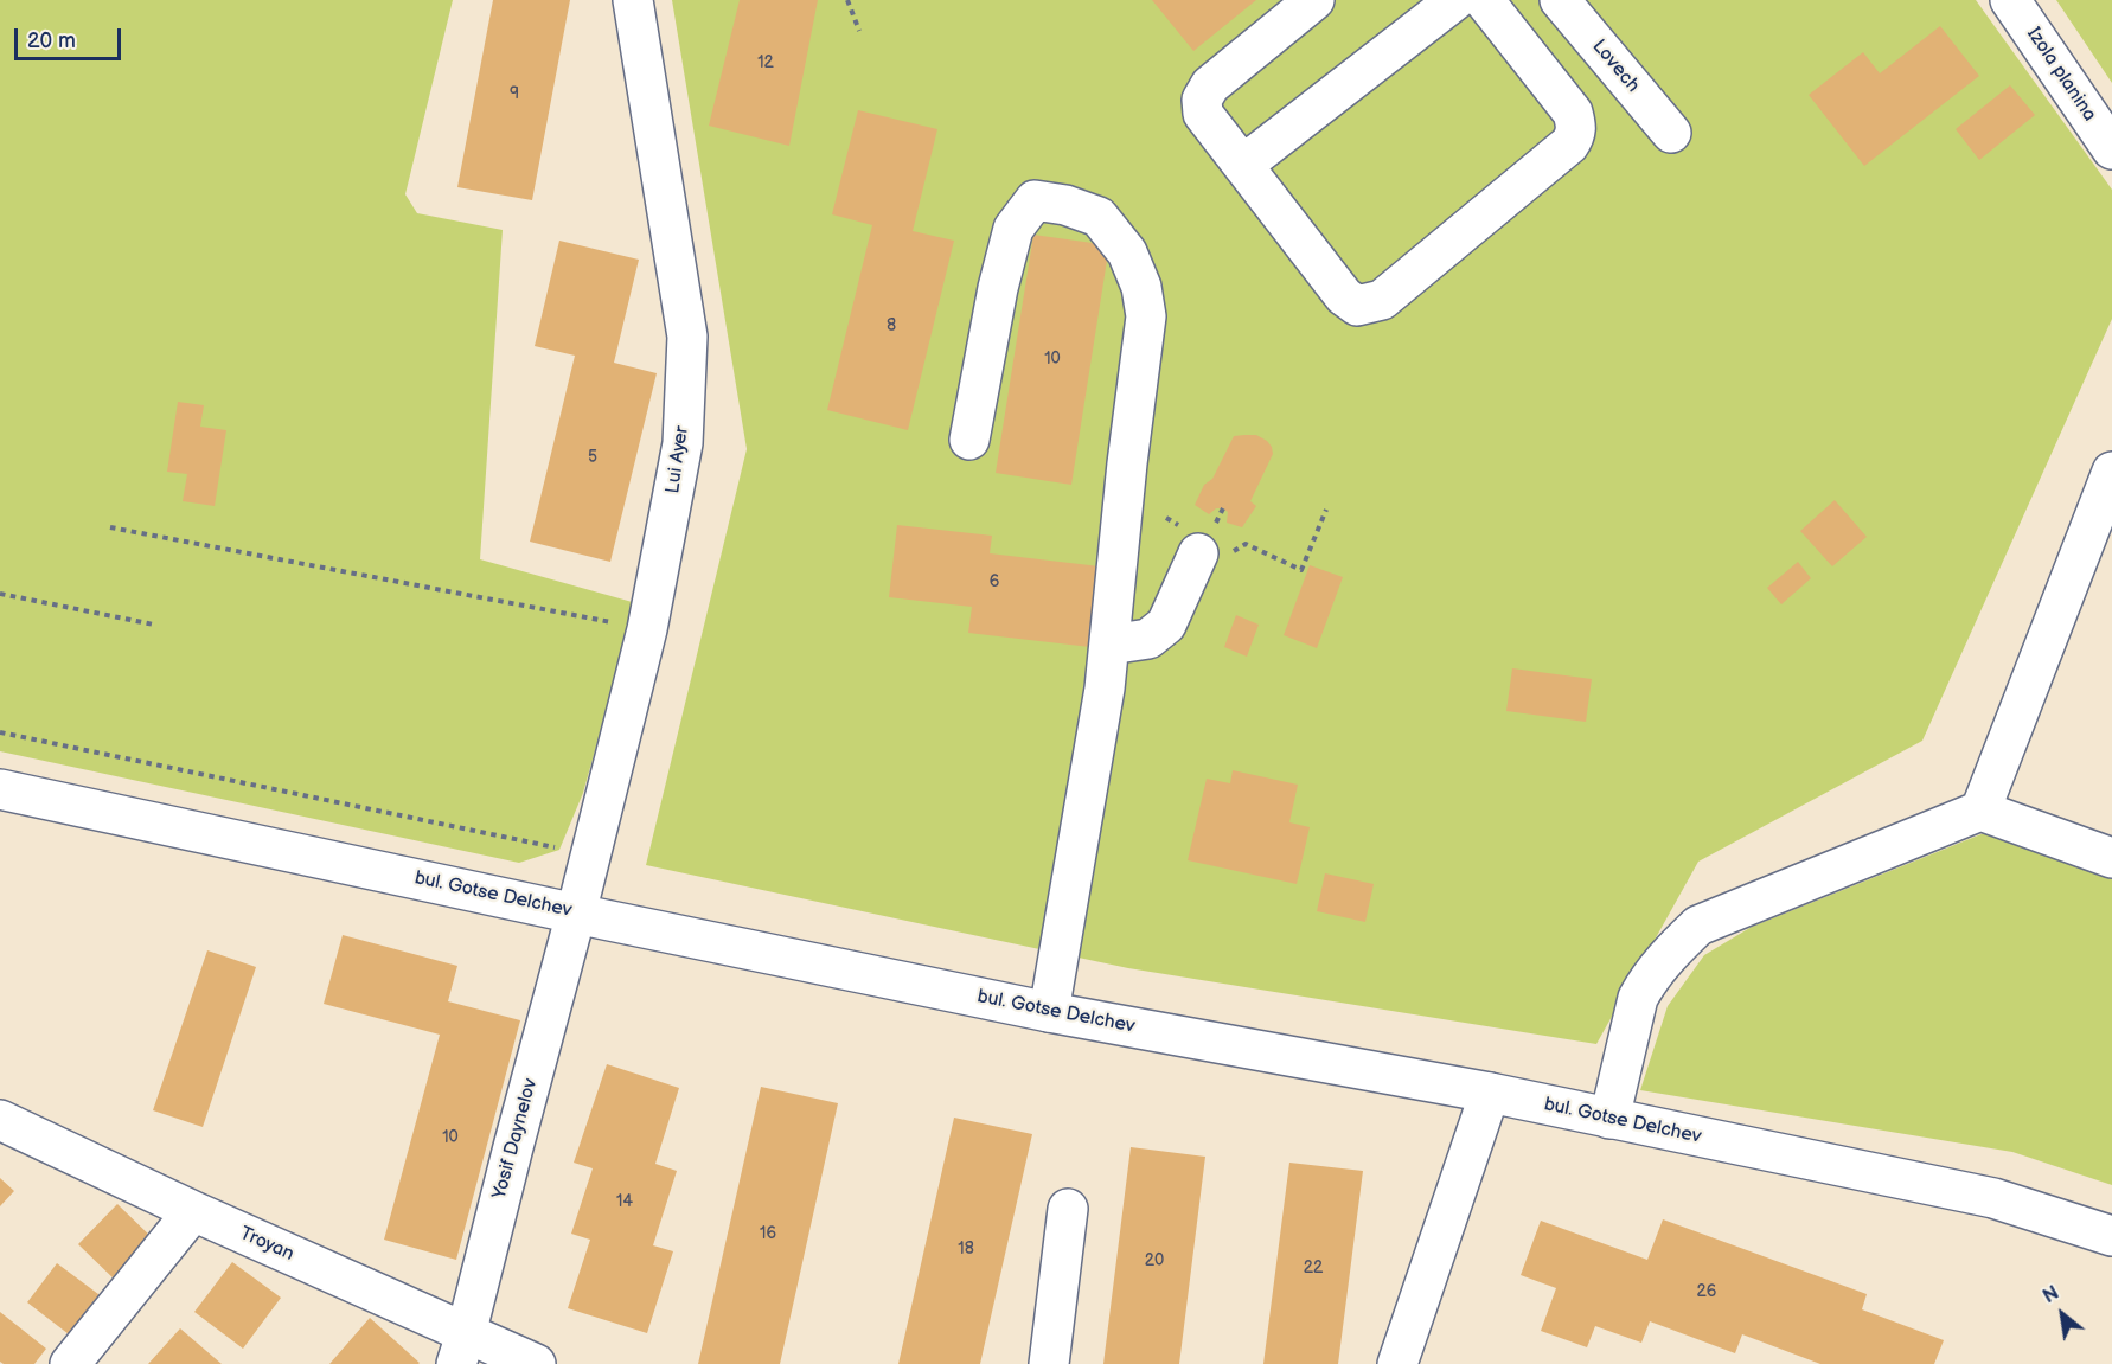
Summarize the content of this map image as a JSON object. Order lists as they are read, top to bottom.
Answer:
{
  "streets": {
    "street": [
      "Lovech",
      "Izola planina",
      "Lui Ayer",
      "bul. Gotse Delchev",
      "Yosif Daynelov",
      "Troyan"
    ]
  },
  "crossings": [
    ["Lui Ayer", "bul. Gotse Delchev"],
    ["Lui Ayer", "Yosif Daynelov"],
    ["bul. Gotse Delchev", "Yosif Daynelov"],
    ["Yosif Daynelov", "Troyan"]
  ],
  "house_numbers": [
    "12",
    "9",
    "8",
    "10",
    "5",
    "6",
    "10",
    "14",
    "16",
    "18",
    "20",
    "22",
    "26"
  ],
  "scale_bar": "20 m",
  "north": "top left"
}
